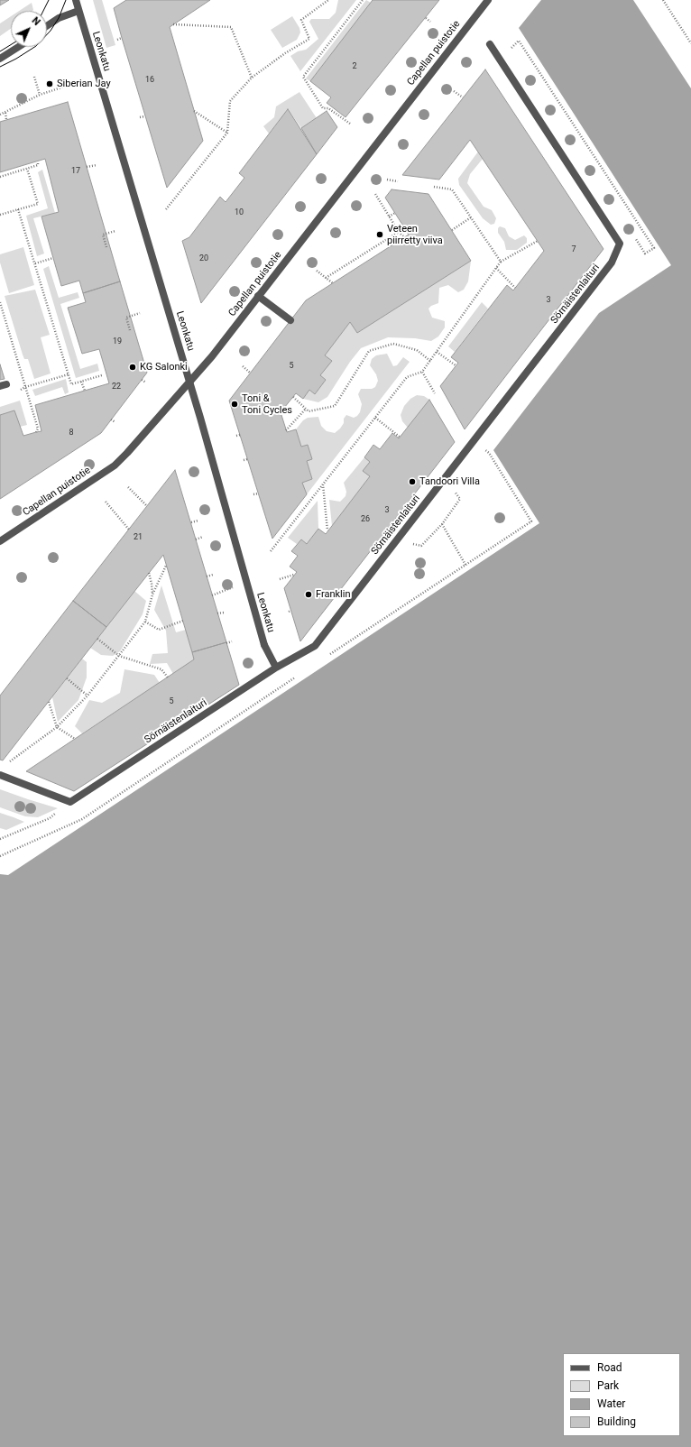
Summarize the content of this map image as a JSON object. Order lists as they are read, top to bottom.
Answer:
{
  "streets": {
    "street": ["Leonkatu", "Capellan puistotie", "Sörnäistenlaituri"]
  },
  "crossings": [
    ["Leonkatu", "Capellan puistotie"],
    ["Leonkatu", "Sörnäistenlaituri"]
  ],
  "places": [
    "Siberian Jay",
    "Veteen piirretty viiva",
    "KG Salonki",
    "Toni & Toni Cycles",
    "Tandoori Villa",
    "Franklin"
  ],
  "house_numbers": [
    "2",
    "16",
    "17",
    "10",
    "7",
    "20",
    "3",
    "19",
    "5",
    "22",
    "8",
    "3",
    "26",
    "21",
    "5"
  ],
  "legend": [
    "Road",
    "Park",
    "Water",
    "Building"
  ],
  "north": "top right"
}
